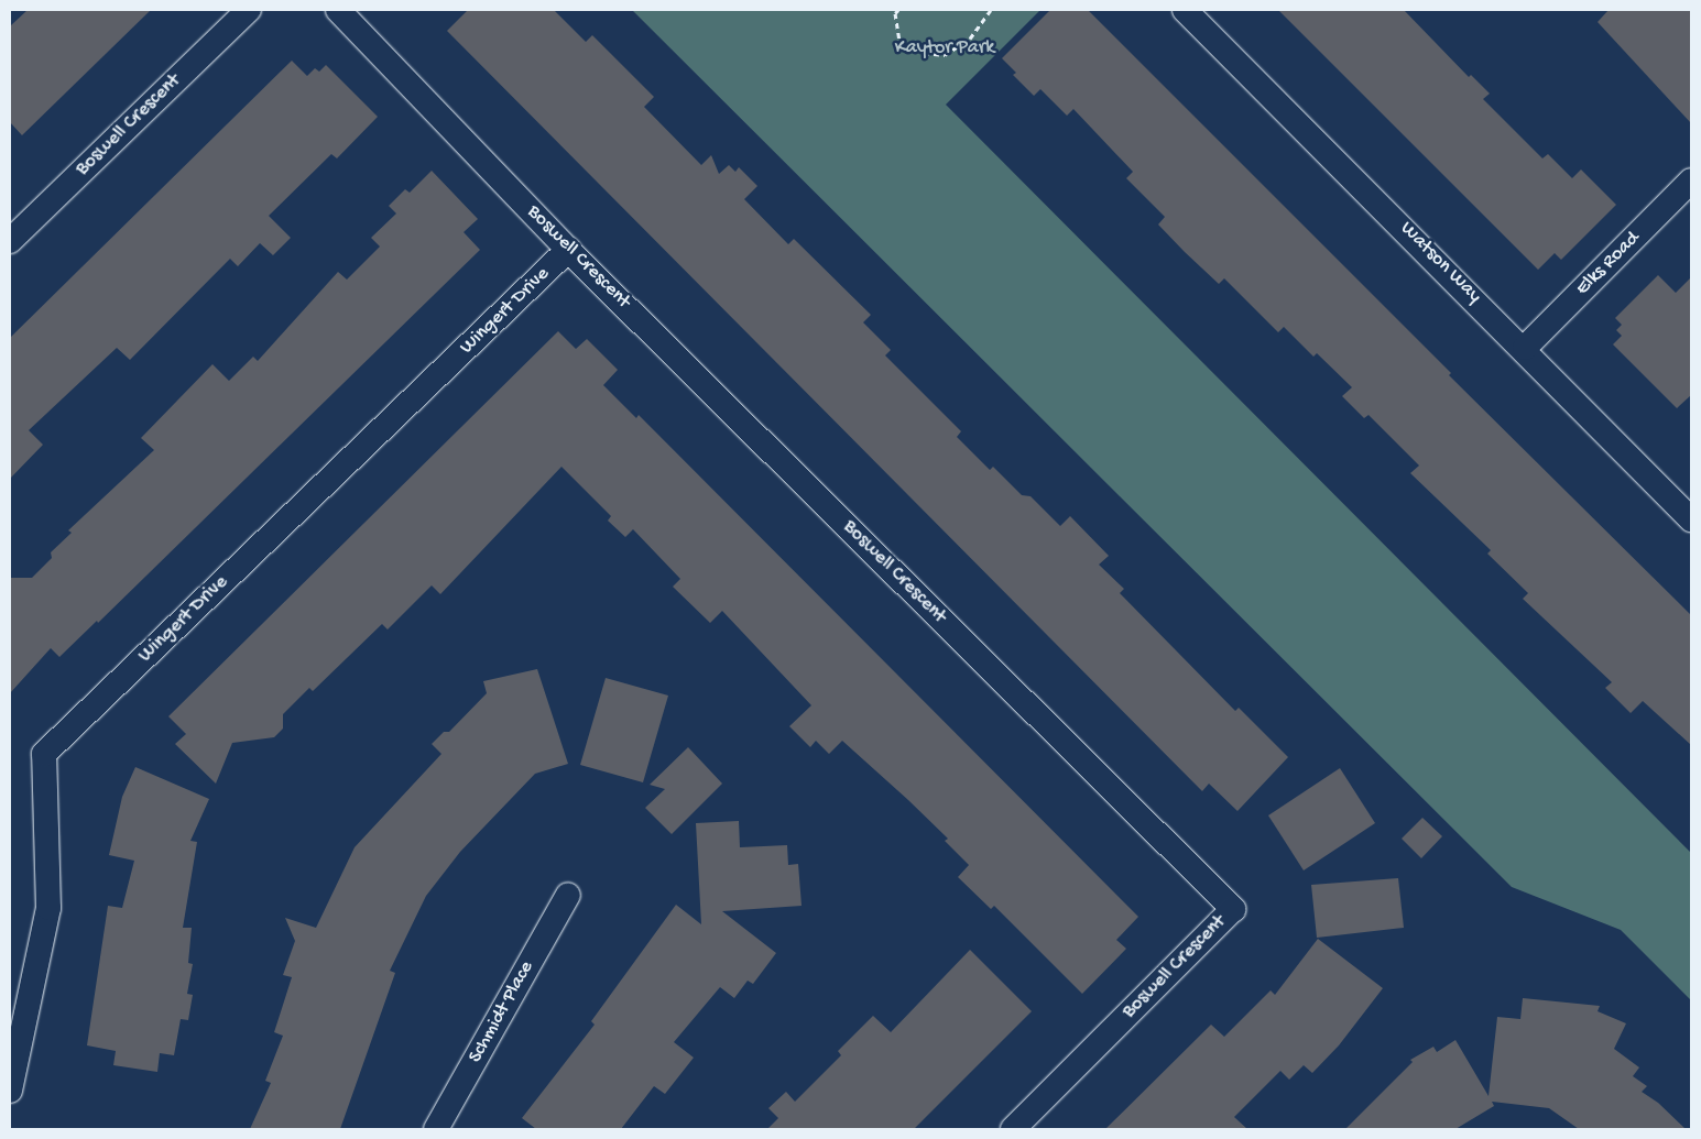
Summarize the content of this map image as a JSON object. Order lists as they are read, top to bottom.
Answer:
{
  "streets": {
    "street": [
      "Boswell Crescent",
      "Watson Way",
      "Elks Road",
      "Wingert Drive",
      "Schmidt Place"
    ]
  },
  "crossings": [
    ["Boswell Crescent", "Wingert Drive"],
    ["Watson Way", "Elks Road"]
  ],
  "parks": ["Kaytor Park"]
}
